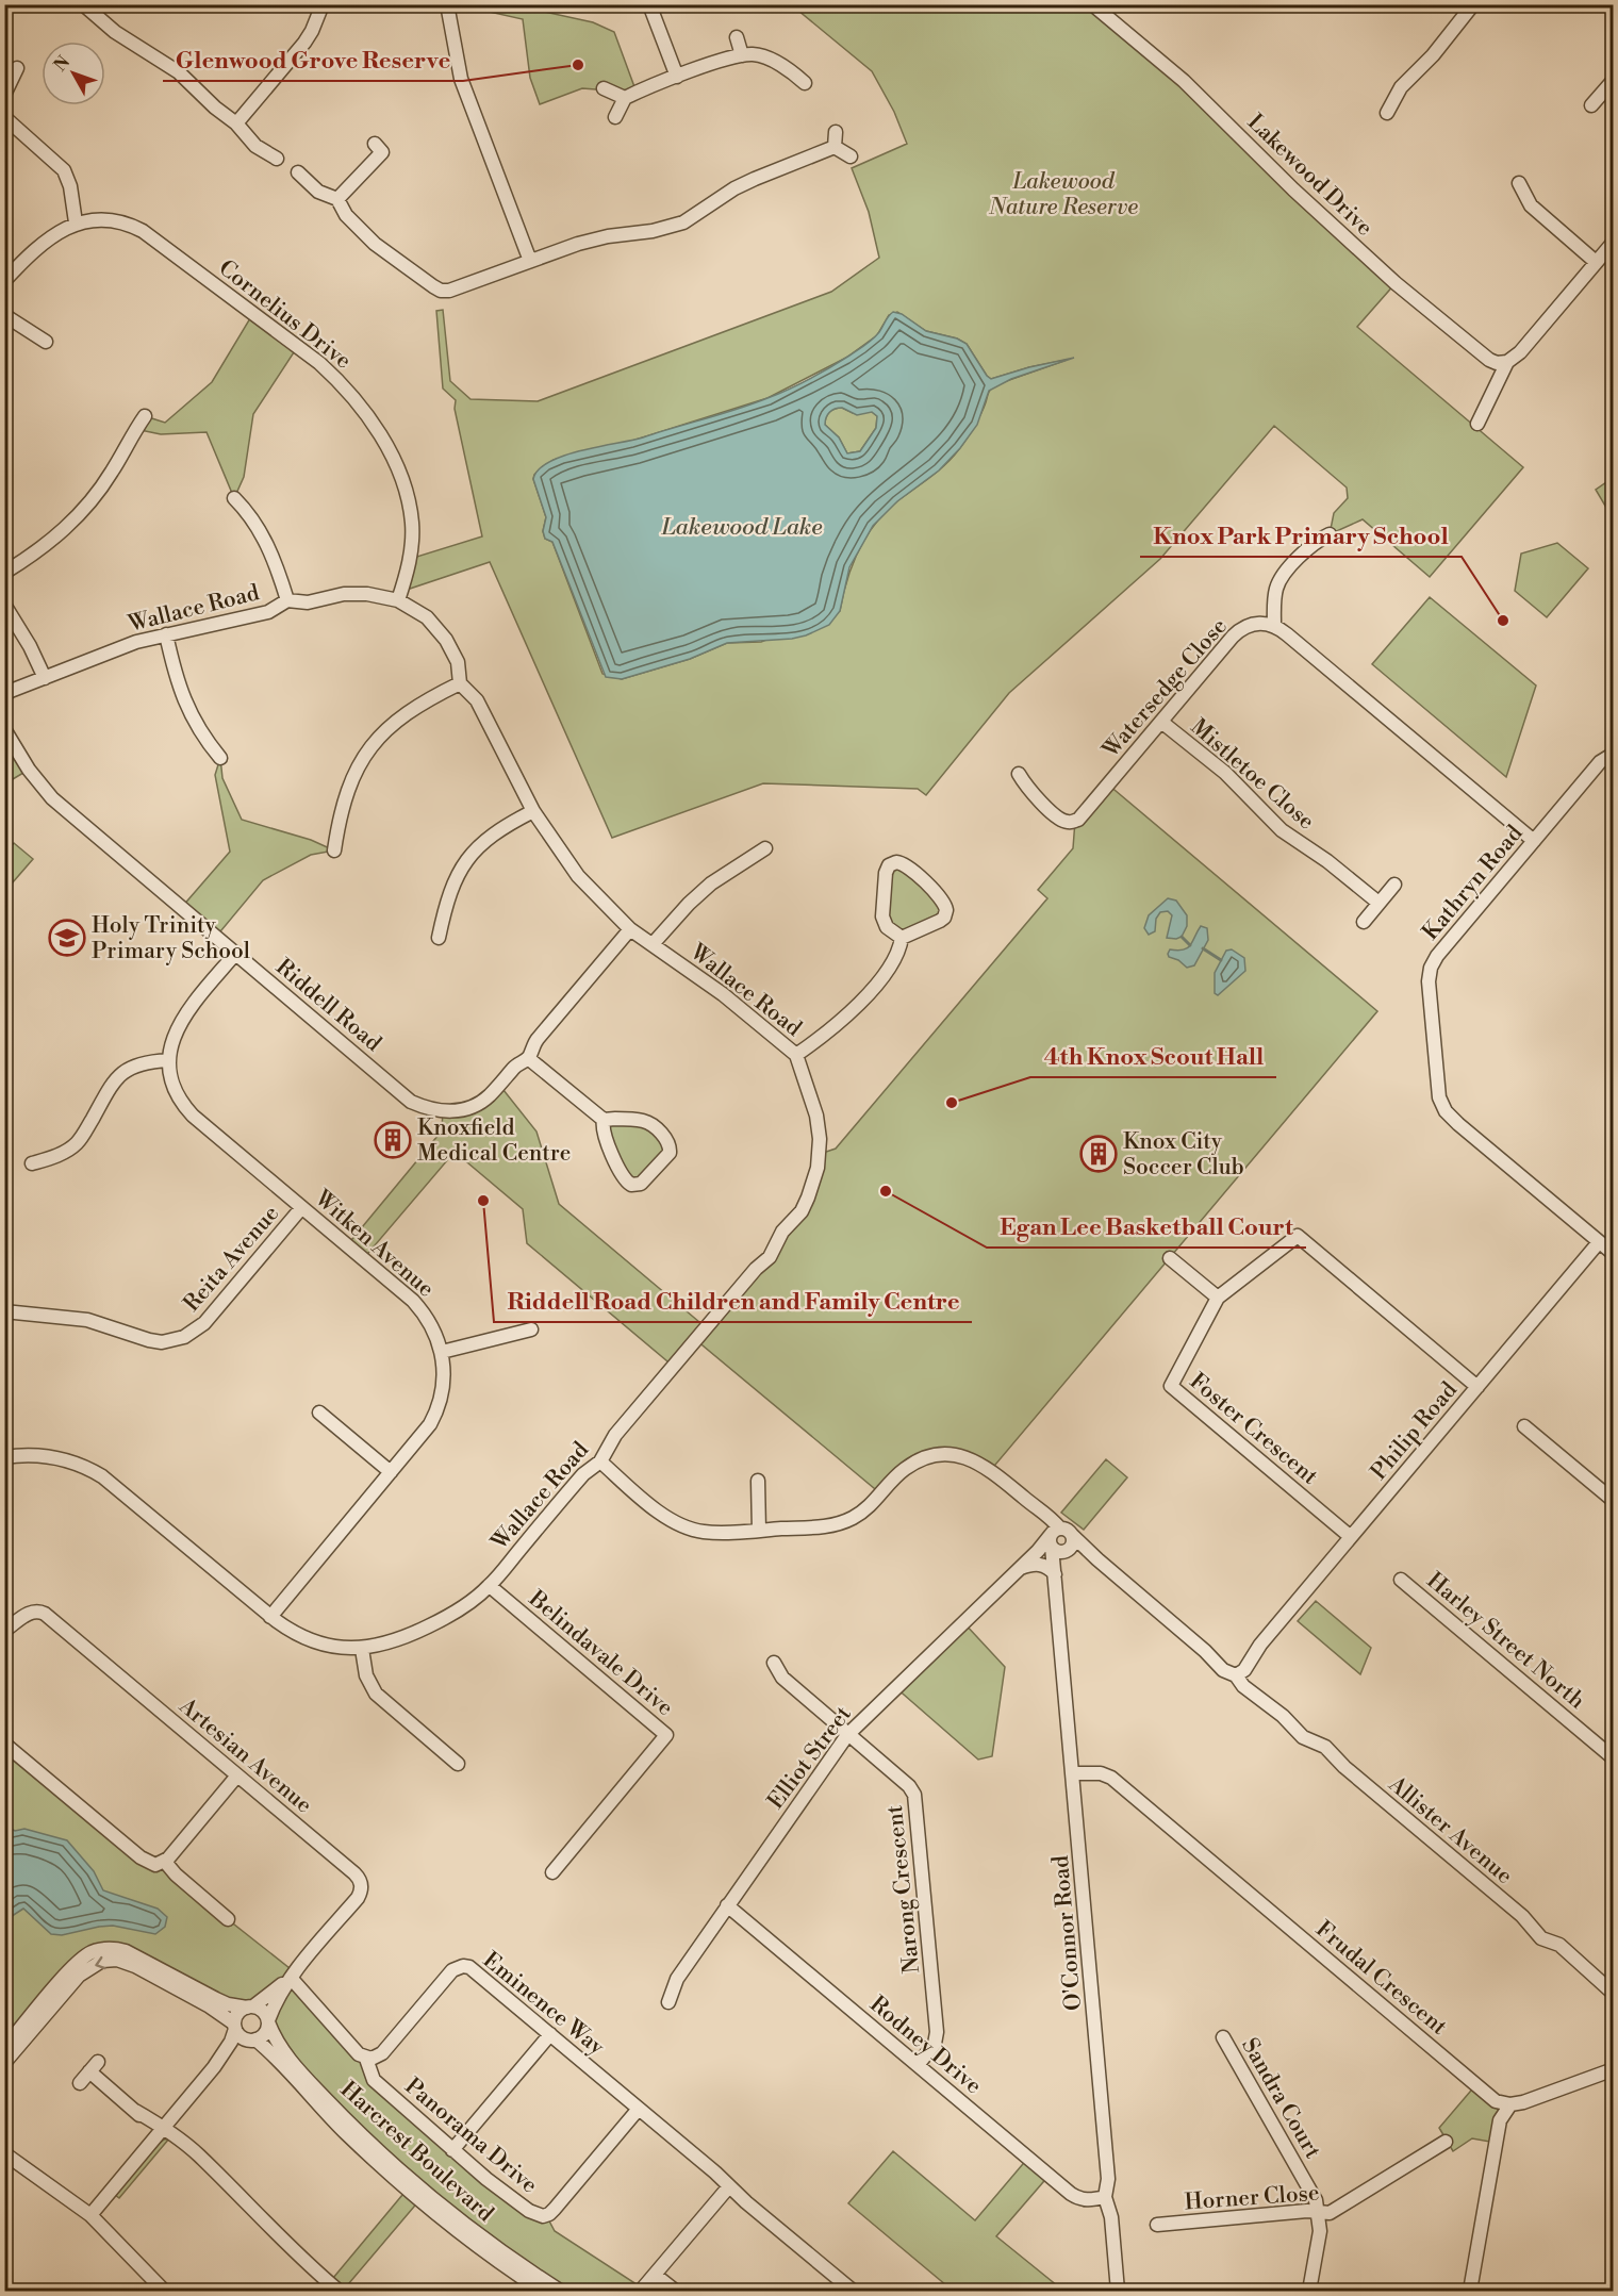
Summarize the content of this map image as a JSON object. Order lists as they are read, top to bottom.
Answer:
{
  "streets": {
    "street": [
      "Lakewood Drive",
      "Cornelius Drive",
      "Wallace Road",
      "Watersedge Close",
      "Mistletoe Close",
      "Kathryn Road",
      "Riddell Road",
      "Witken Avenue",
      "Reita Avenue",
      "Foster Crescent",
      "Philip Road",
      "Harley Street North",
      "Belindavale Drive",
      "Artesian Avenue",
      "Elliot Street",
      "Allister Avenue",
      "Narong Crescent",
      "O'Connor Road",
      "Frudal Crescent",
      "Eminence Way",
      "Rodney Drive",
      "Sandra Court",
      "Panorama Drive",
      "Harcrest Boulevard",
      "Horner Close"
    ]
  },
  "crossings": [
    ["Cornelius Drive", "Wallace Road"],
    ["Wallace Road", "Riddell Road"],
    ["Wallace Road", "Witken Avenue"],
    ["Wallace Road", "Belindavale Drive"],
    ["Watersedge Close", "Mistletoe Close"],
    ["Kathryn Road", "Philip Road"],
    ["Riddell Road", "Witken Avenue"],
    ["Witken Avenue", "Reita Avenue"],
    ["Foster Crescent", "Philip Road"],
    ["Philip Road", "Allister Avenue"],
    ["Artesian Avenue", "Harcrest Boulevard"],
    ["Elliot Street", "Allister Avenue"],
    ["Elliot Street", "Narong Crescent"],
    ["Elliot Street", "Rodney Drive"],
    ["Narong Crescent", "Rodney Drive"],
    ["O'Connor Road", "Frudal Crescent"],
    ["O'Connor Road", "Rodney Drive"],
    ["Eminence Way", "Panorama Drive"],
    ["Sandra Court", "Horner Close"]
  ],
  "water": ["Lakewood Lake"],
  "parks": ["Lakewood Nature Reserve"],
  "places": {
    "other": [
      "Glenwood Grove Reserve",
      "Knox Park Primary School",
      "4th Knox Scout Hall",
      "Egan Lee Basketball Court",
      "Riddell Road Children and Family Centre"
    ],
    "school or university": ["Holy Trinity Primary School"],
    "building": ["Knoxfield Medical Centre", "Knox City Soccer Club"]
  },
  "north": "top left"
}
